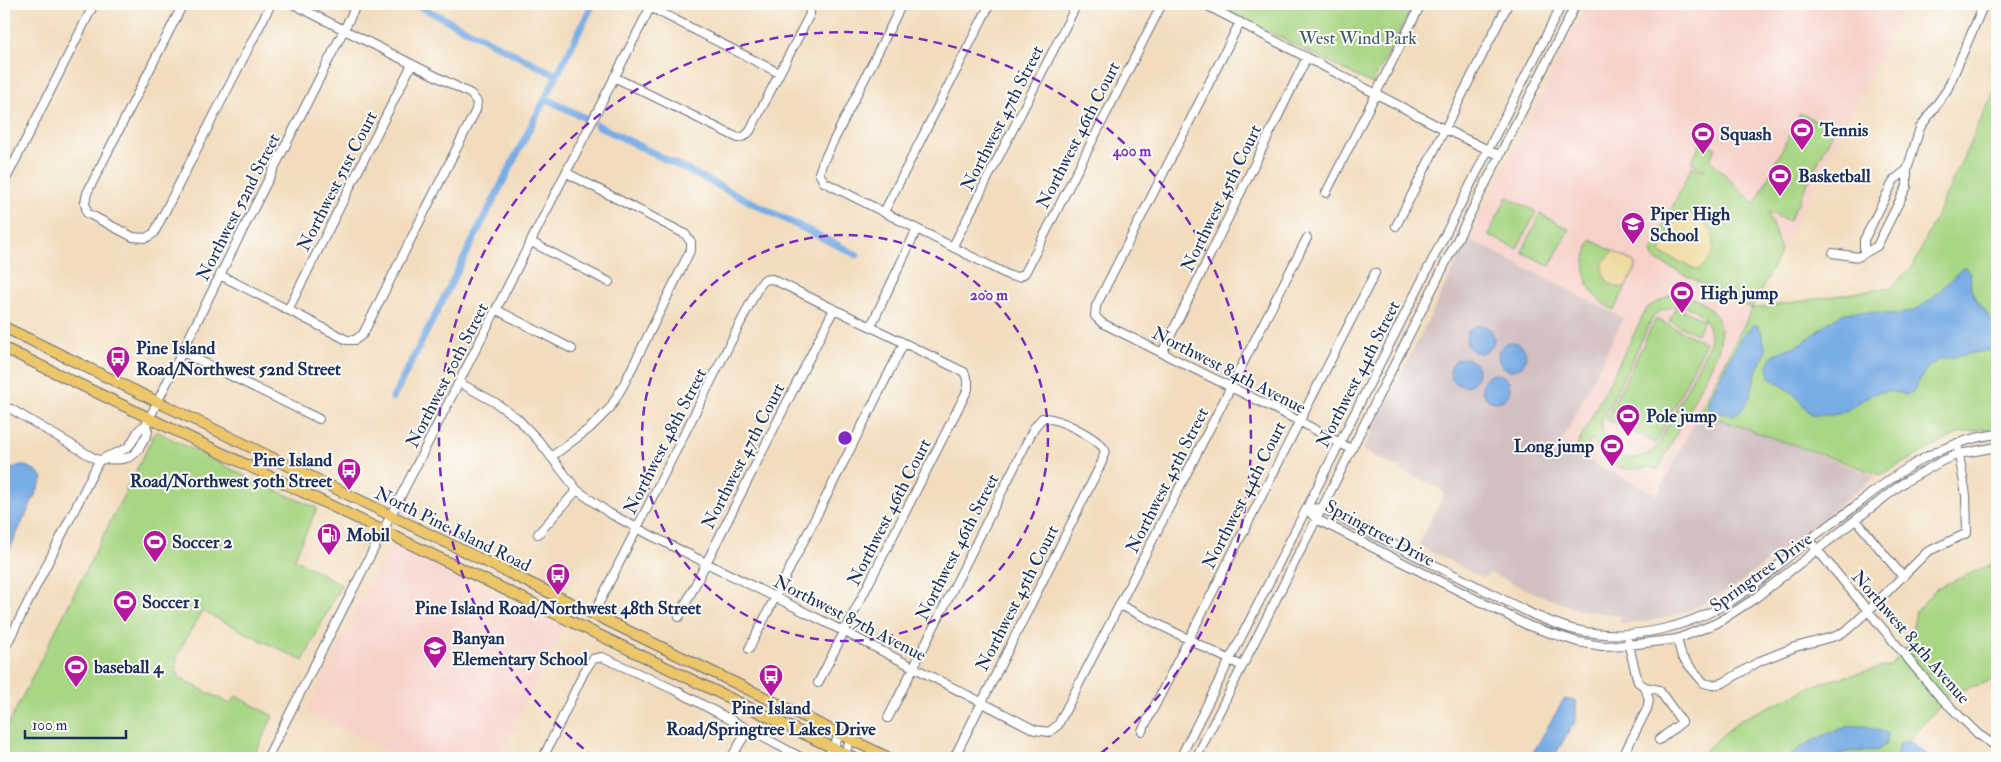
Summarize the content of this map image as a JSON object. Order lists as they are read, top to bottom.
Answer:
{
  "streets": {
    "main road": ["North Pine Island Road"],
    "street": [
      "Northwest 47th Street",
      "Northwest 46th Court",
      "Northwest 51st Court",
      "Northwest 45th Court",
      "Northwest 52nd Street",
      "Northwest 84th Avenue",
      "Northwest 44th Street",
      "Northwest 50th Street",
      "Northwest 48th Street",
      "Northwest 47th Court",
      "Northwest 45th Street",
      "Northwest 44th Court",
      "Springtree Drive",
      "Northwest 46th Street",
      "Northwest 87th Avenue"
    ]
  },
  "crossings": [
    ["Northwest 47th Street", "Northwest 46th Court"],
    ["Northwest 46th Court", "Northwest 87th Avenue"],
    ["Northwest 45th Court", "Northwest 84th Avenue"],
    ["Northwest 45th Court", "Northwest 46th Street"],
    ["Northwest 45th Court", "Northwest 87th Avenue"],
    ["Northwest 52nd Street", "North Pine Island Road"],
    ["Northwest 84th Avenue", "Northwest 44th Street"],
    ["Northwest 84th Avenue", "Northwest 45th Street"],
    ["Northwest 84th Avenue", "Northwest 44th Court"],
    ["Northwest 84th Avenue", "Springtree Drive"],
    ["Northwest 44th Street", "Springtree Drive"],
    ["Northwest 50th Street", "North Pine Island Road"],
    ["Northwest 50th Street", "Northwest 87th Avenue"],
    ["Northwest 48th Street", "Northwest 47th Court"],
    ["Northwest 48th Street", "North Pine Island Road"],
    ["Northwest 48th Street", "Northwest 87th Avenue"],
    ["Northwest 47th Court", "Northwest 87th Avenue"],
    ["Northwest 45th Street", "Northwest 87th Avenue"],
    ["Northwest 46th Street", "Northwest 87th Avenue"]
  ],
  "parks": ["West Wind Park"],
  "places": {
    "sports": [
      "Tennis",
      "Squash",
      "Basketball",
      "High jump",
      "Pole jump",
      "Long jump",
      "Soccer 2",
      "Soccer 1",
      "baseball 4"
    ],
    "school or university": ["Piper High School", "Banyan Elementary School"],
    "bus stop": [
      "Pine Island Road/Northwest 52nd Street",
      "Pine Island Road/Northwest 50th Street",
      "Pine Island Road/Northwest 48th Street",
      "Pine Island Road/Springtree Lakes Drive"
    ],
    "fuel station": ["Mobil"]
  },
  "scale_bar": "100 m",
  "rings": ["400 m", "200 m"]
}
